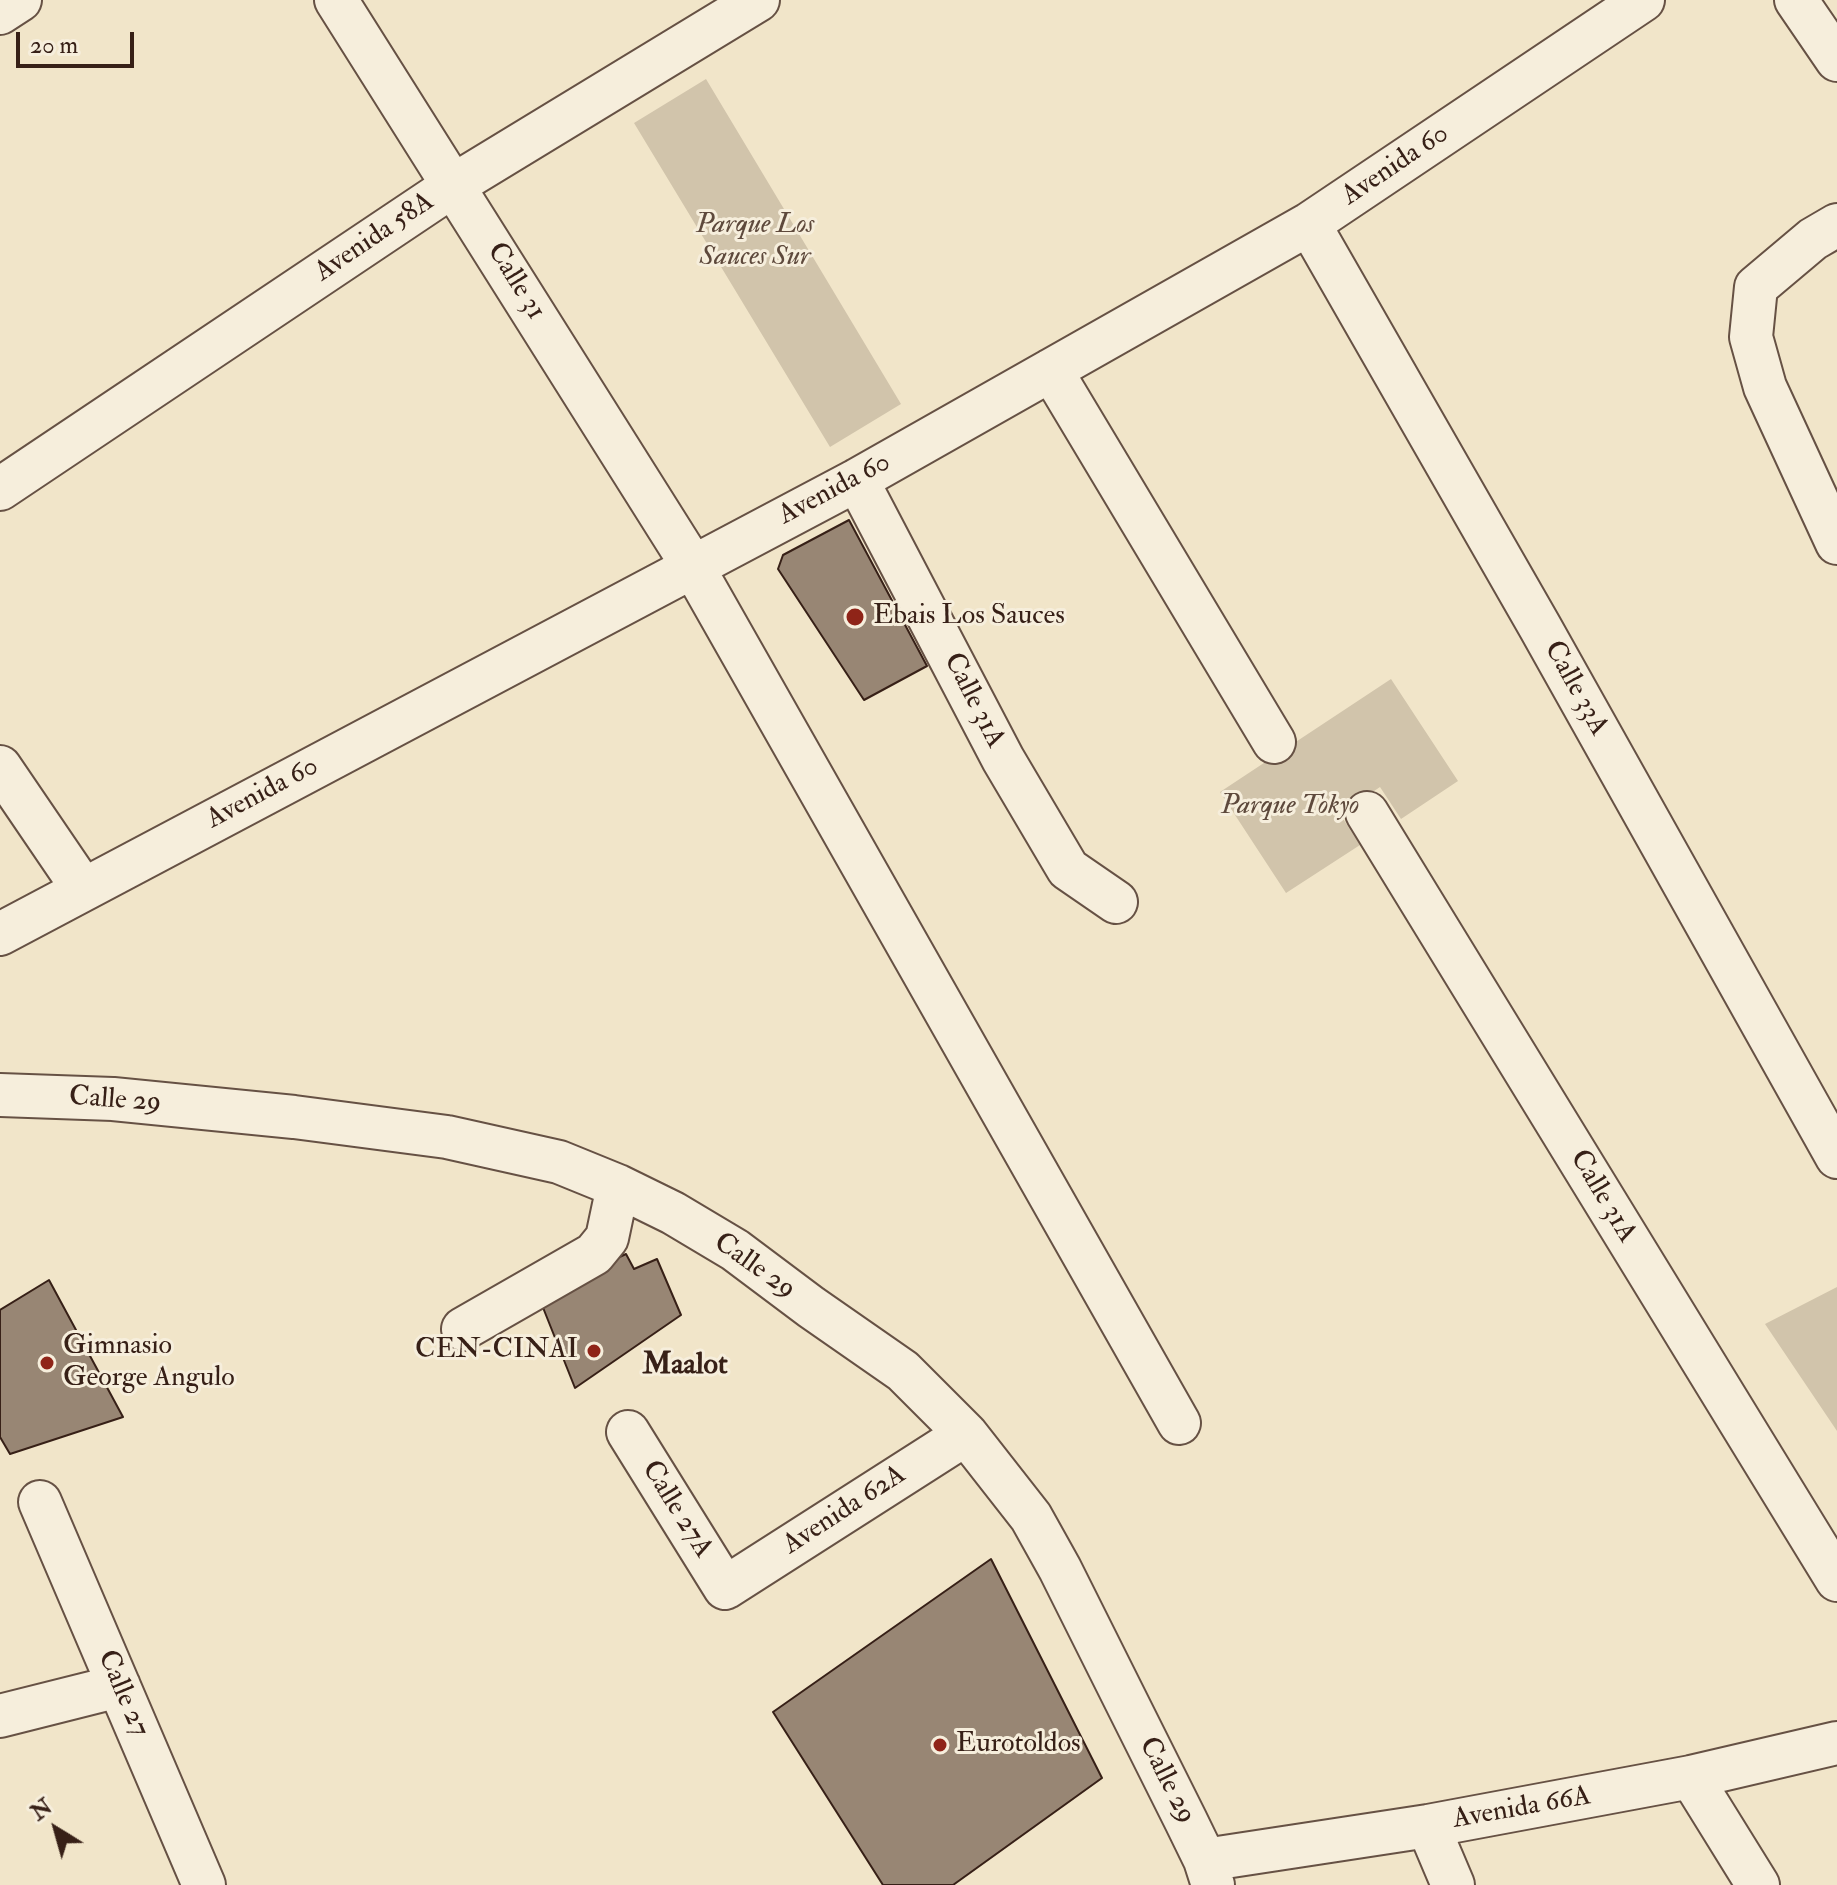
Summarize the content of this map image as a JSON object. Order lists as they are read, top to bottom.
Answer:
{
  "streets": {
    "street": [
      "Avenida 60",
      "Avenida 58A",
      "Calle 31",
      "Calle 33A",
      "Calle 31A",
      "Calle 29",
      "Calle 27A",
      "Avenida 62A",
      "Calle 27",
      "Avenida 66A"
    ]
  },
  "crossings": [
    ["Avenida 60", "Calle 31"],
    ["Avenida 60", "Calle 33A"],
    ["Avenida 60", "Calle 31A"],
    ["Avenida 58A", "Calle 31"],
    ["Calle 29", "Avenida 62A"],
    ["Calle 29", "Avenida 66A"],
    ["Calle 27A", "Avenida 62A"]
  ],
  "districts": ["Maalot"],
  "parks": ["Parque Los Sauces Sur", "Parque Tokyo"],
  "places": [
    "Ebais Los Sauces",
    "CEN-CINAI",
    "Gimnasio George Angulo",
    "Eurotoldos"
  ],
  "scale_bar": "20 m",
  "north": "top left"
}
